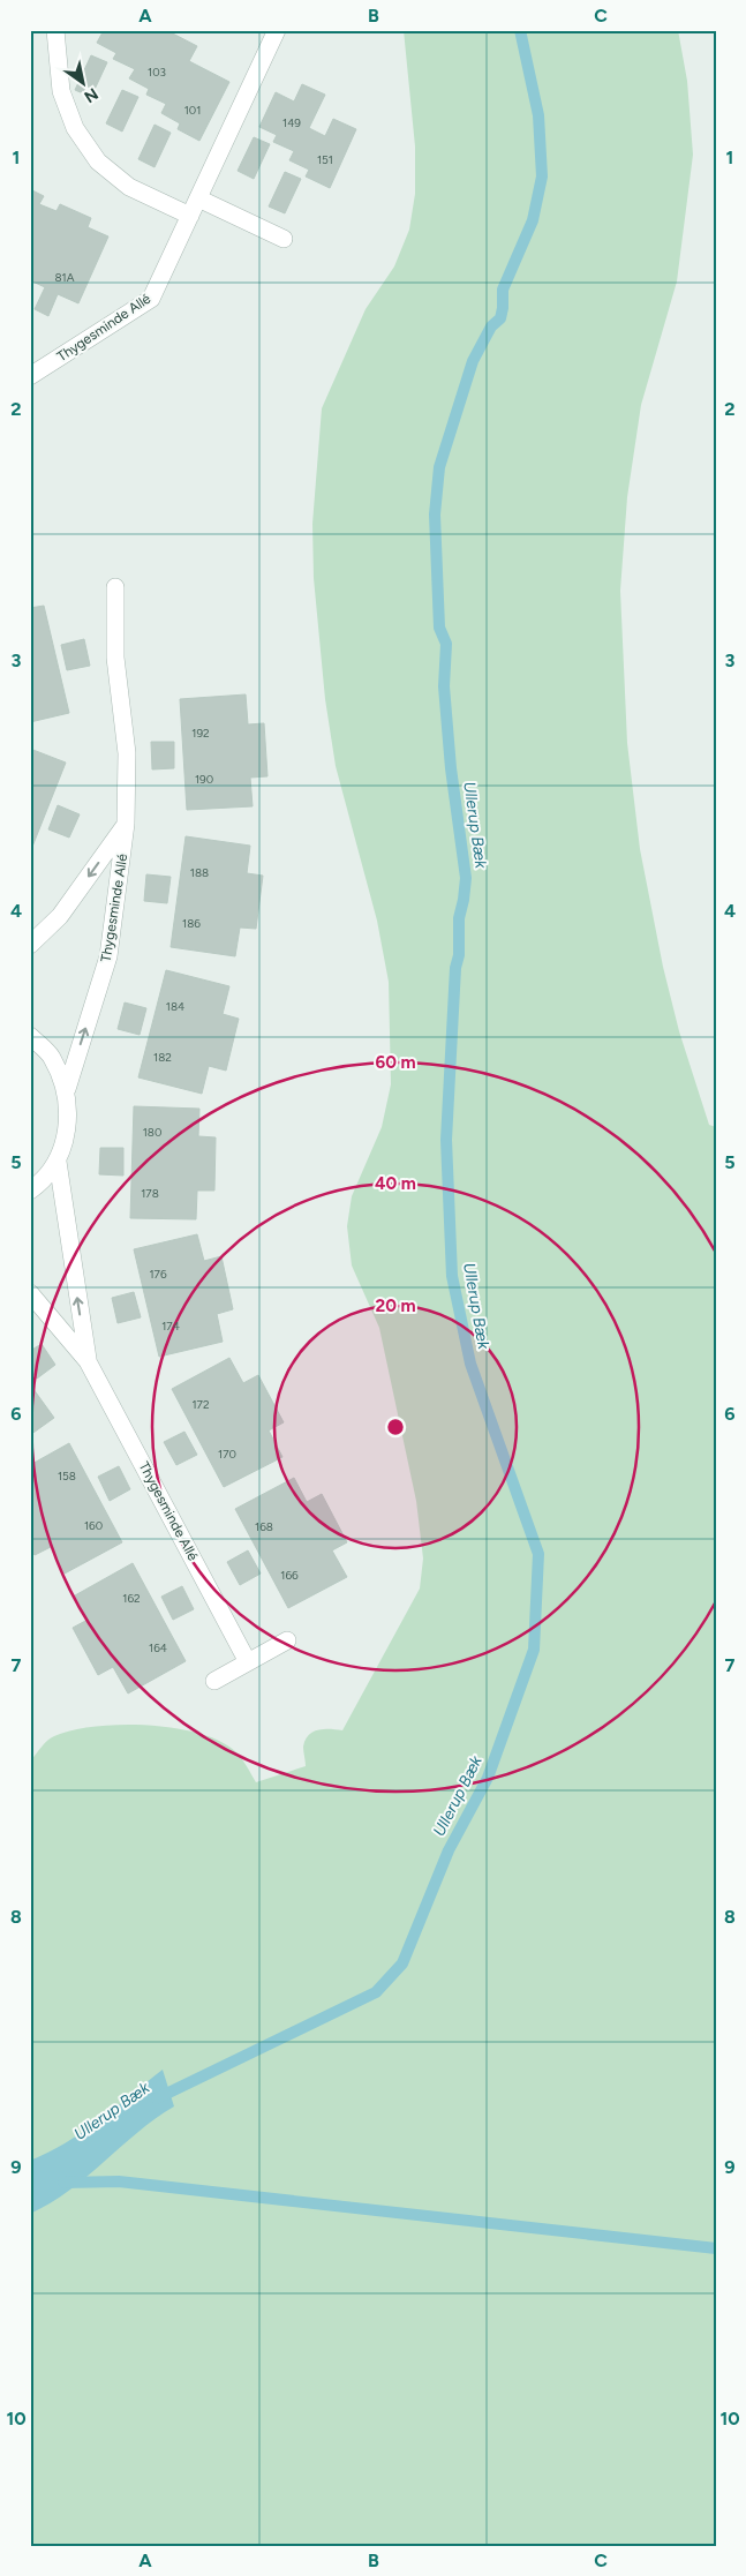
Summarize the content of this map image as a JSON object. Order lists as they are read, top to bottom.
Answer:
{
  "streets": {
    "street": ["Thygesminde Allé"]
  },
  "water": ["Ullerup Bæk"],
  "house_numbers": [
    "103",
    "101",
    "149",
    "151",
    "81A",
    "192",
    "190",
    "188",
    "186",
    "184",
    "182",
    "180",
    "178",
    "176",
    "174",
    "172",
    "170",
    "158",
    "160",
    "168",
    "166",
    "162",
    "164"
  ],
  "north": "bottom right",
  "grid": {
    "columns": ["A", "B", "C"],
    "rows": [
      "1",
      "2",
      "3",
      "4",
      "5",
      "6",
      "7",
      "8",
      "9",
      "10"
    ]
  },
  "rings": ["60 m", "40 m", "20 m"]
}
